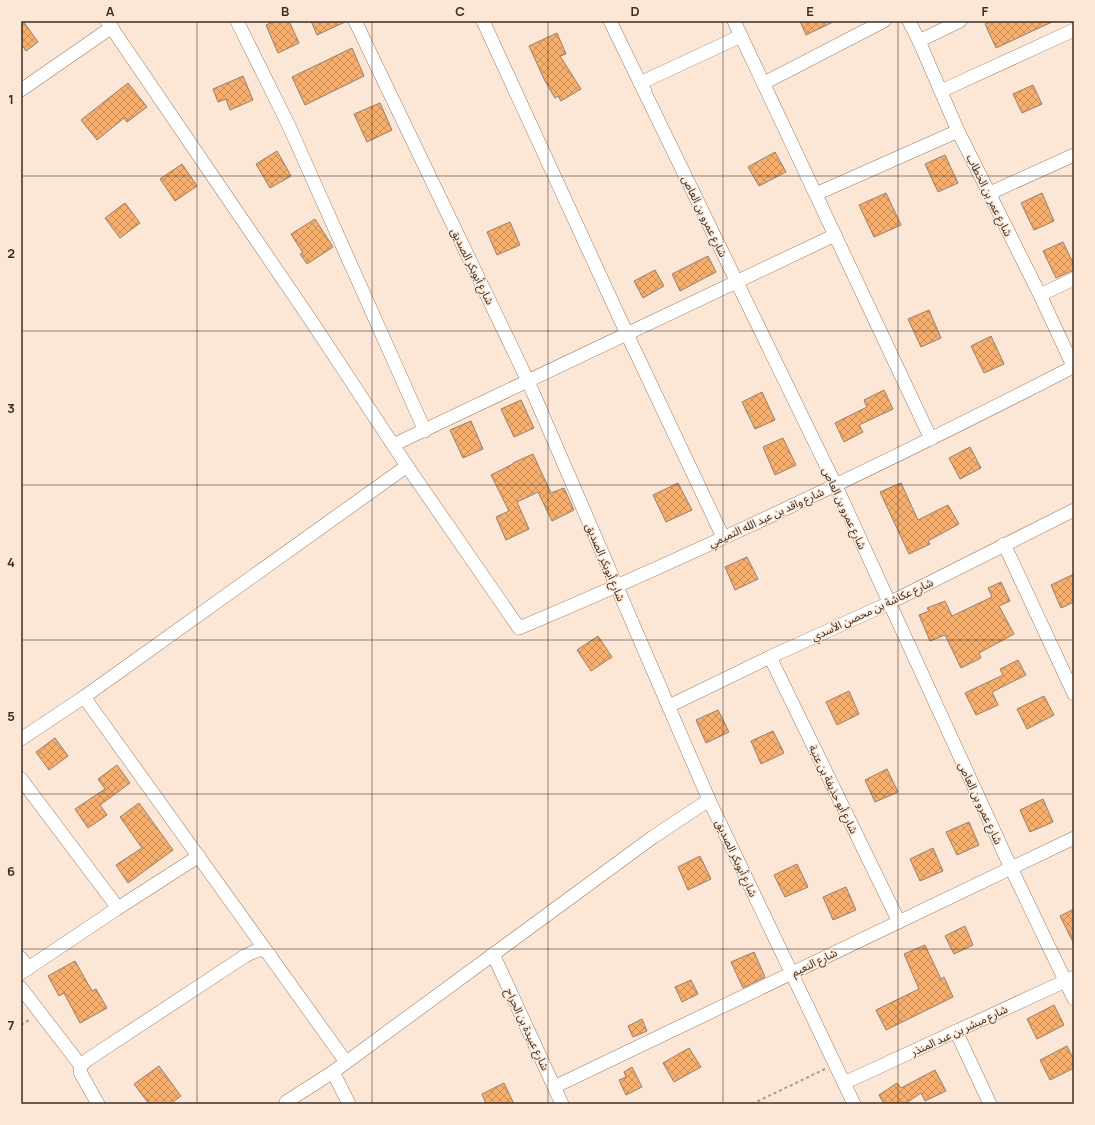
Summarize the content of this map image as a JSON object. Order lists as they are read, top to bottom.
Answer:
{
  "streets": {
    "street": [
      "شارع عمر بن الخطاب",
      "شارع عمرو بن العاص",
      "شارع أبوبكر الصديق",
      "شارع واقد بن عبد الله التميمي",
      "شارع عكاشة بن محصن الأسدي",
      "شارع أبو حذيفة بن عتبة",
      "شارع النعيم",
      "شارع عبيدة بن الجراح",
      "شارع مبشر بن عبد المنذر"
    ]
  },
  "crossings": [
    ["شارع عمر بن الخطاب", "شارع واقد بن عبد الله التميمي"],
    ["شارع عمرو بن العاص", "شارع واقد بن عبد الله التميمي"],
    ["شارع عمرو بن العاص", "شارع عكاشة بن محصن الأسدي"],
    ["شارع عمرو بن العاص", "شارع النعيم"],
    ["شارع عمرو بن العاص", "شارع مبشر بن عبد المنذر"],
    ["شارع أبوبكر الصديق", "شارع واقد بن عبد الله التميمي"],
    ["شارع أبوبكر الصديق", "شارع عكاشة بن محصن الأسدي"],
    ["شارع أبوبكر الصديق", "شارع النعيم"],
    ["شارع أبوبكر الصديق", "شارع مبشر بن عبد المنذر"],
    ["شارع عكاشة بن محصن الأسدي", "شارع أبو حذيفة بن عتبة"],
    ["شارع أبو حذيفة بن عتبة", "شارع النعيم"],
    ["شارع النعيم", "شارع عبيدة بن الجراح"]
  ],
  "grid": {
    "columns": [
      "A",
      "B",
      "C",
      "D",
      "E",
      "F"
    ],
    "rows": [
      "1",
      "2",
      "3",
      "4",
      "5",
      "6",
      "7"
    ]
  }
}
